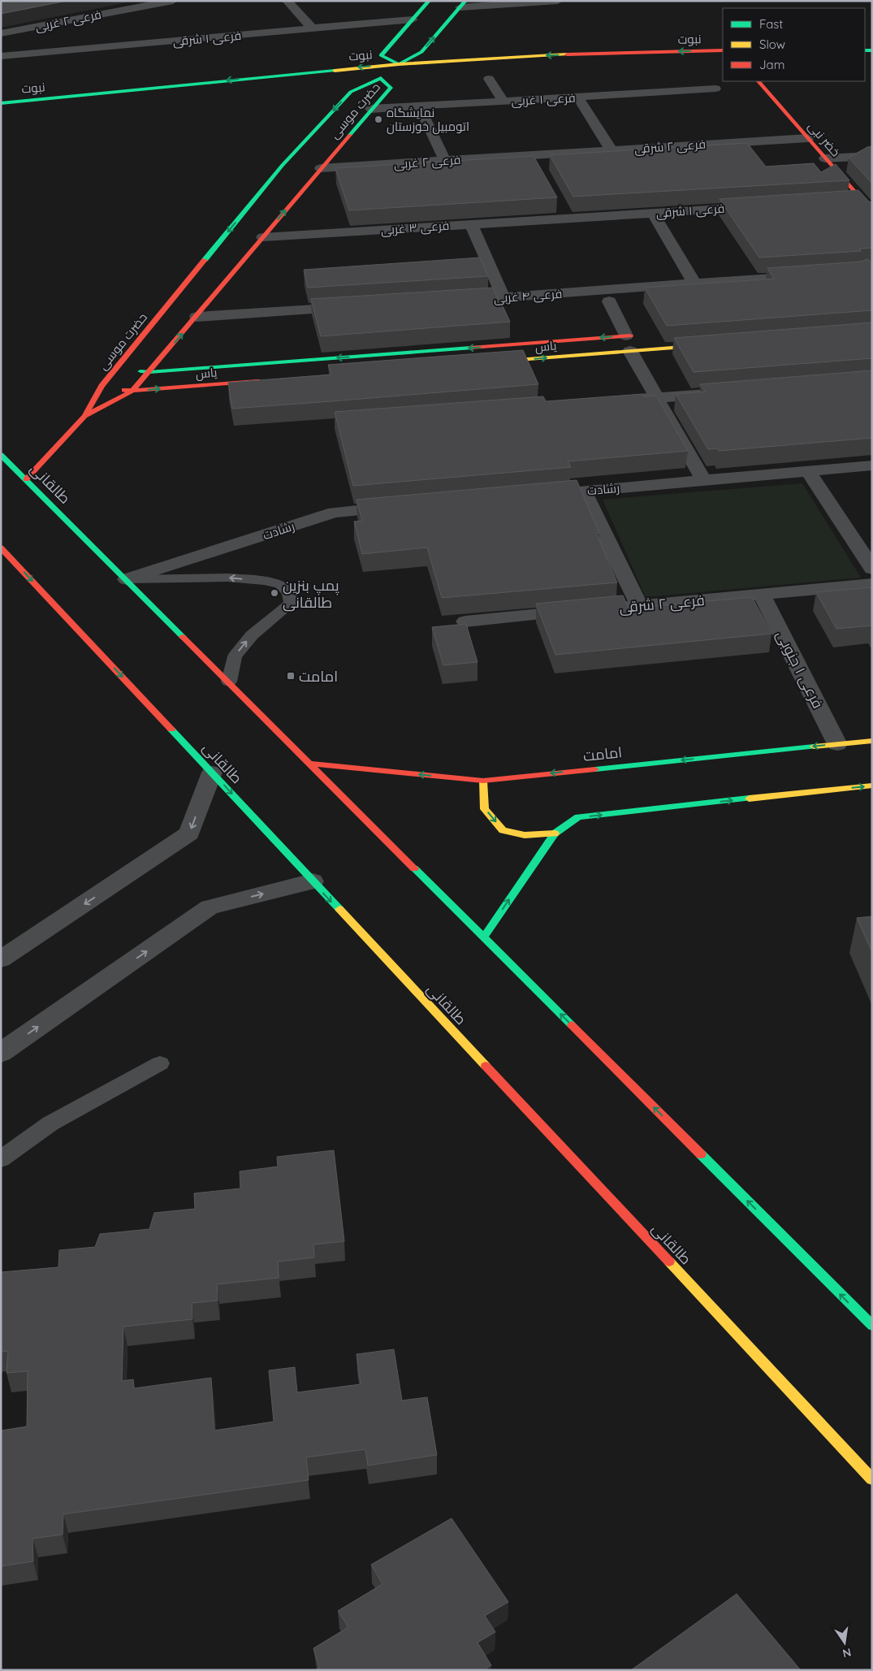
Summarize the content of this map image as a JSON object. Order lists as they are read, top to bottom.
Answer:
{
  "streets": {
    "main road": [
      "نبوت",
      "حضرت موسی",
      "خضر نبی",
      "یاس",
      "طالقانی",
      "امامت"
    ],
    "street": [
      "فرعی ۲ غربی",
      "فرعی ۱ شرقی",
      "فرعی ۱ غربی",
      "فرعی ۲ شرقی",
      "فرعی ۳ غربی",
      "فرعی ۴ غربی",
      "رشادت",
      "فرعی ۱ جنوبی"
    ]
  },
  "crossings": [
    ["فرعی ۲ غربی", "حضرت موسی"],
    ["فرعی ۲ غربی", "فرعی ۲ شرقی"],
    ["فرعی ۱ شرقی", "فرعی ۳ غربی"],
    ["نبوت", "حضرت موسی"],
    ["فرعی ۱ غربی", "حضرت موسی"],
    ["حضرت موسی", "فرعی ۳ غربی"],
    ["حضرت موسی", "یاس"],
    ["حضرت موسی", "طالقانی"],
    ["خضر نبی", "فرعی ۲ شرقی"],
    ["فرعی ۲ شرقی", "فرعی ۱ جنوبی"],
    ["طالقانی", "رشادت"],
    ["طالقانی", "امامت"],
    ["فرعی ۱ جنوبی", "امامت"]
  ],
  "places": {
    "other": ["نمایشگاه اتومبیل خوزستان", "پمپ بنزین طالقانی"],
    "transit": ["امامت"]
  },
  "legend": ["Fast", "Slow", "Jam"],
  "north": "bottom"
}
